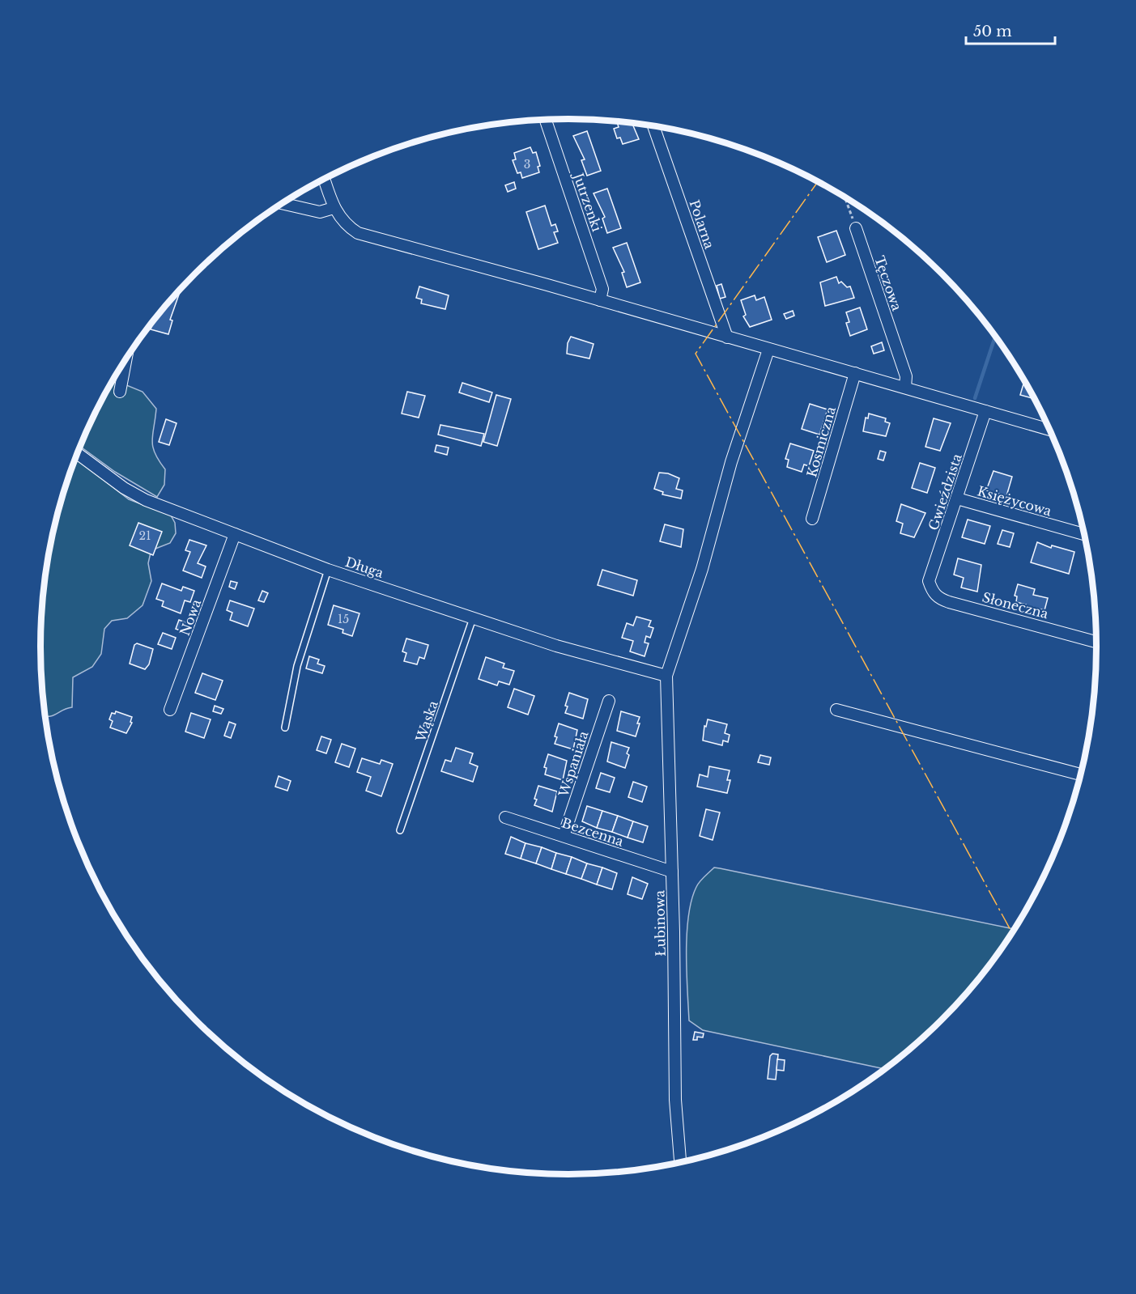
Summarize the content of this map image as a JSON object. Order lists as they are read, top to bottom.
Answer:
{
  "streets": {
    "street": [
      "Jutrzenki",
      "Polarna",
      "Tęczowa",
      "Kosmiczna",
      "Gwieździsta",
      "Księżycowa",
      "Długa",
      "Słoneczna",
      "Nowa",
      "Wspaniała",
      "Bezcenna",
      "Łubinowa"
    ],
    "lane": ["Wąska"]
  },
  "crossings": [
    ["Gwieździsta", "Księżycowa"],
    ["Gwieździsta", "Słoneczna"],
    ["Długa", "Nowa"],
    ["Długa", "Wąska"],
    ["Długa", "Łubinowa"],
    ["Wspaniała", "Bezcenna"],
    ["Bezcenna", "Łubinowa"]
  ],
  "house_numbers": ["3", "21", "15"],
  "scale_bar": "50 m"
}
